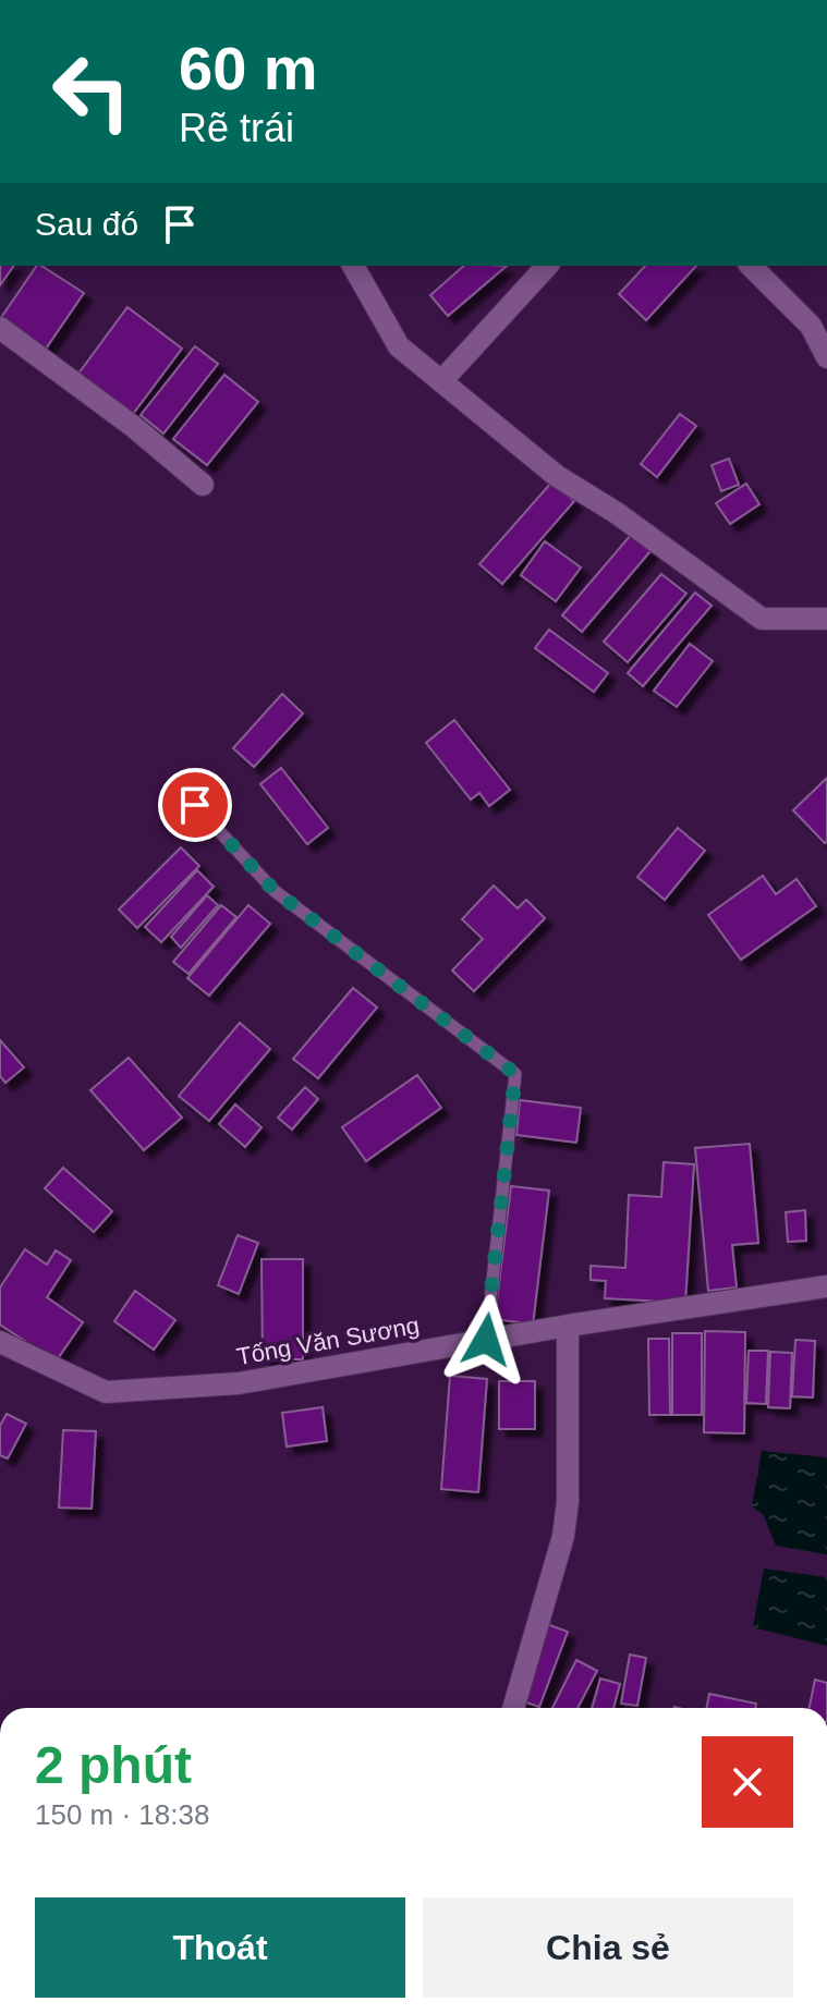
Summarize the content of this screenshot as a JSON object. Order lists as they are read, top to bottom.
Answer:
{
  "streets": {
    "street": ["Tống Văn Sương"]
  },
  "page": {
    "turn": ["60 m", "Rẽ trái"],
    "then": "Sau đó",
    "heading": ["2 phút", "150 m · 18:38"],
    "buttons": ["Thoát", "Chia sẻ"]
  }
}
